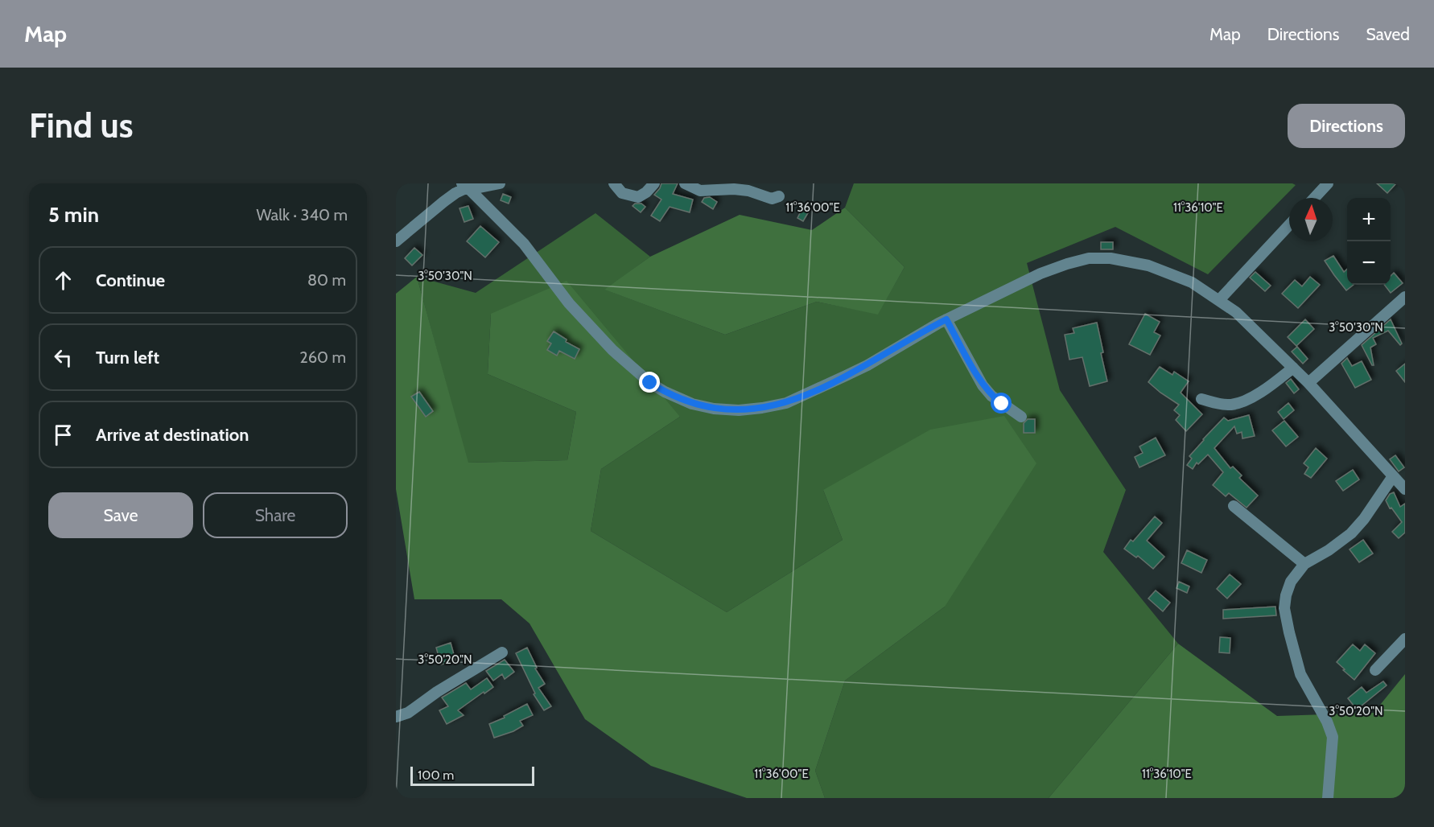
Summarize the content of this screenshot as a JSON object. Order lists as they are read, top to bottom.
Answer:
{
  "scale_bar": "100 m",
  "north": "top",
  "page": {
    "header": "Map",
    "nav": ["Map", "Directions", "Saved"],
    "buttons": [
      "Directions",
      ["Save", "Share"]
    ],
    "title": "Find us",
    "heading": ["5 min", "Walk · 340 m"],
    "map_buttons": ["+", "−"],
    "list": [
      ["Continue", "80 m"],
      ["Turn left", "260 m"],
      "Arrive at destination"
    ],
    "scale": "100 m"
  },
  "coordinates": [
    "11°36'00\"E",
    "11°36'10\"E",
    "3°50'30\"N",
    "3°50'20\"N"
  ]
}
